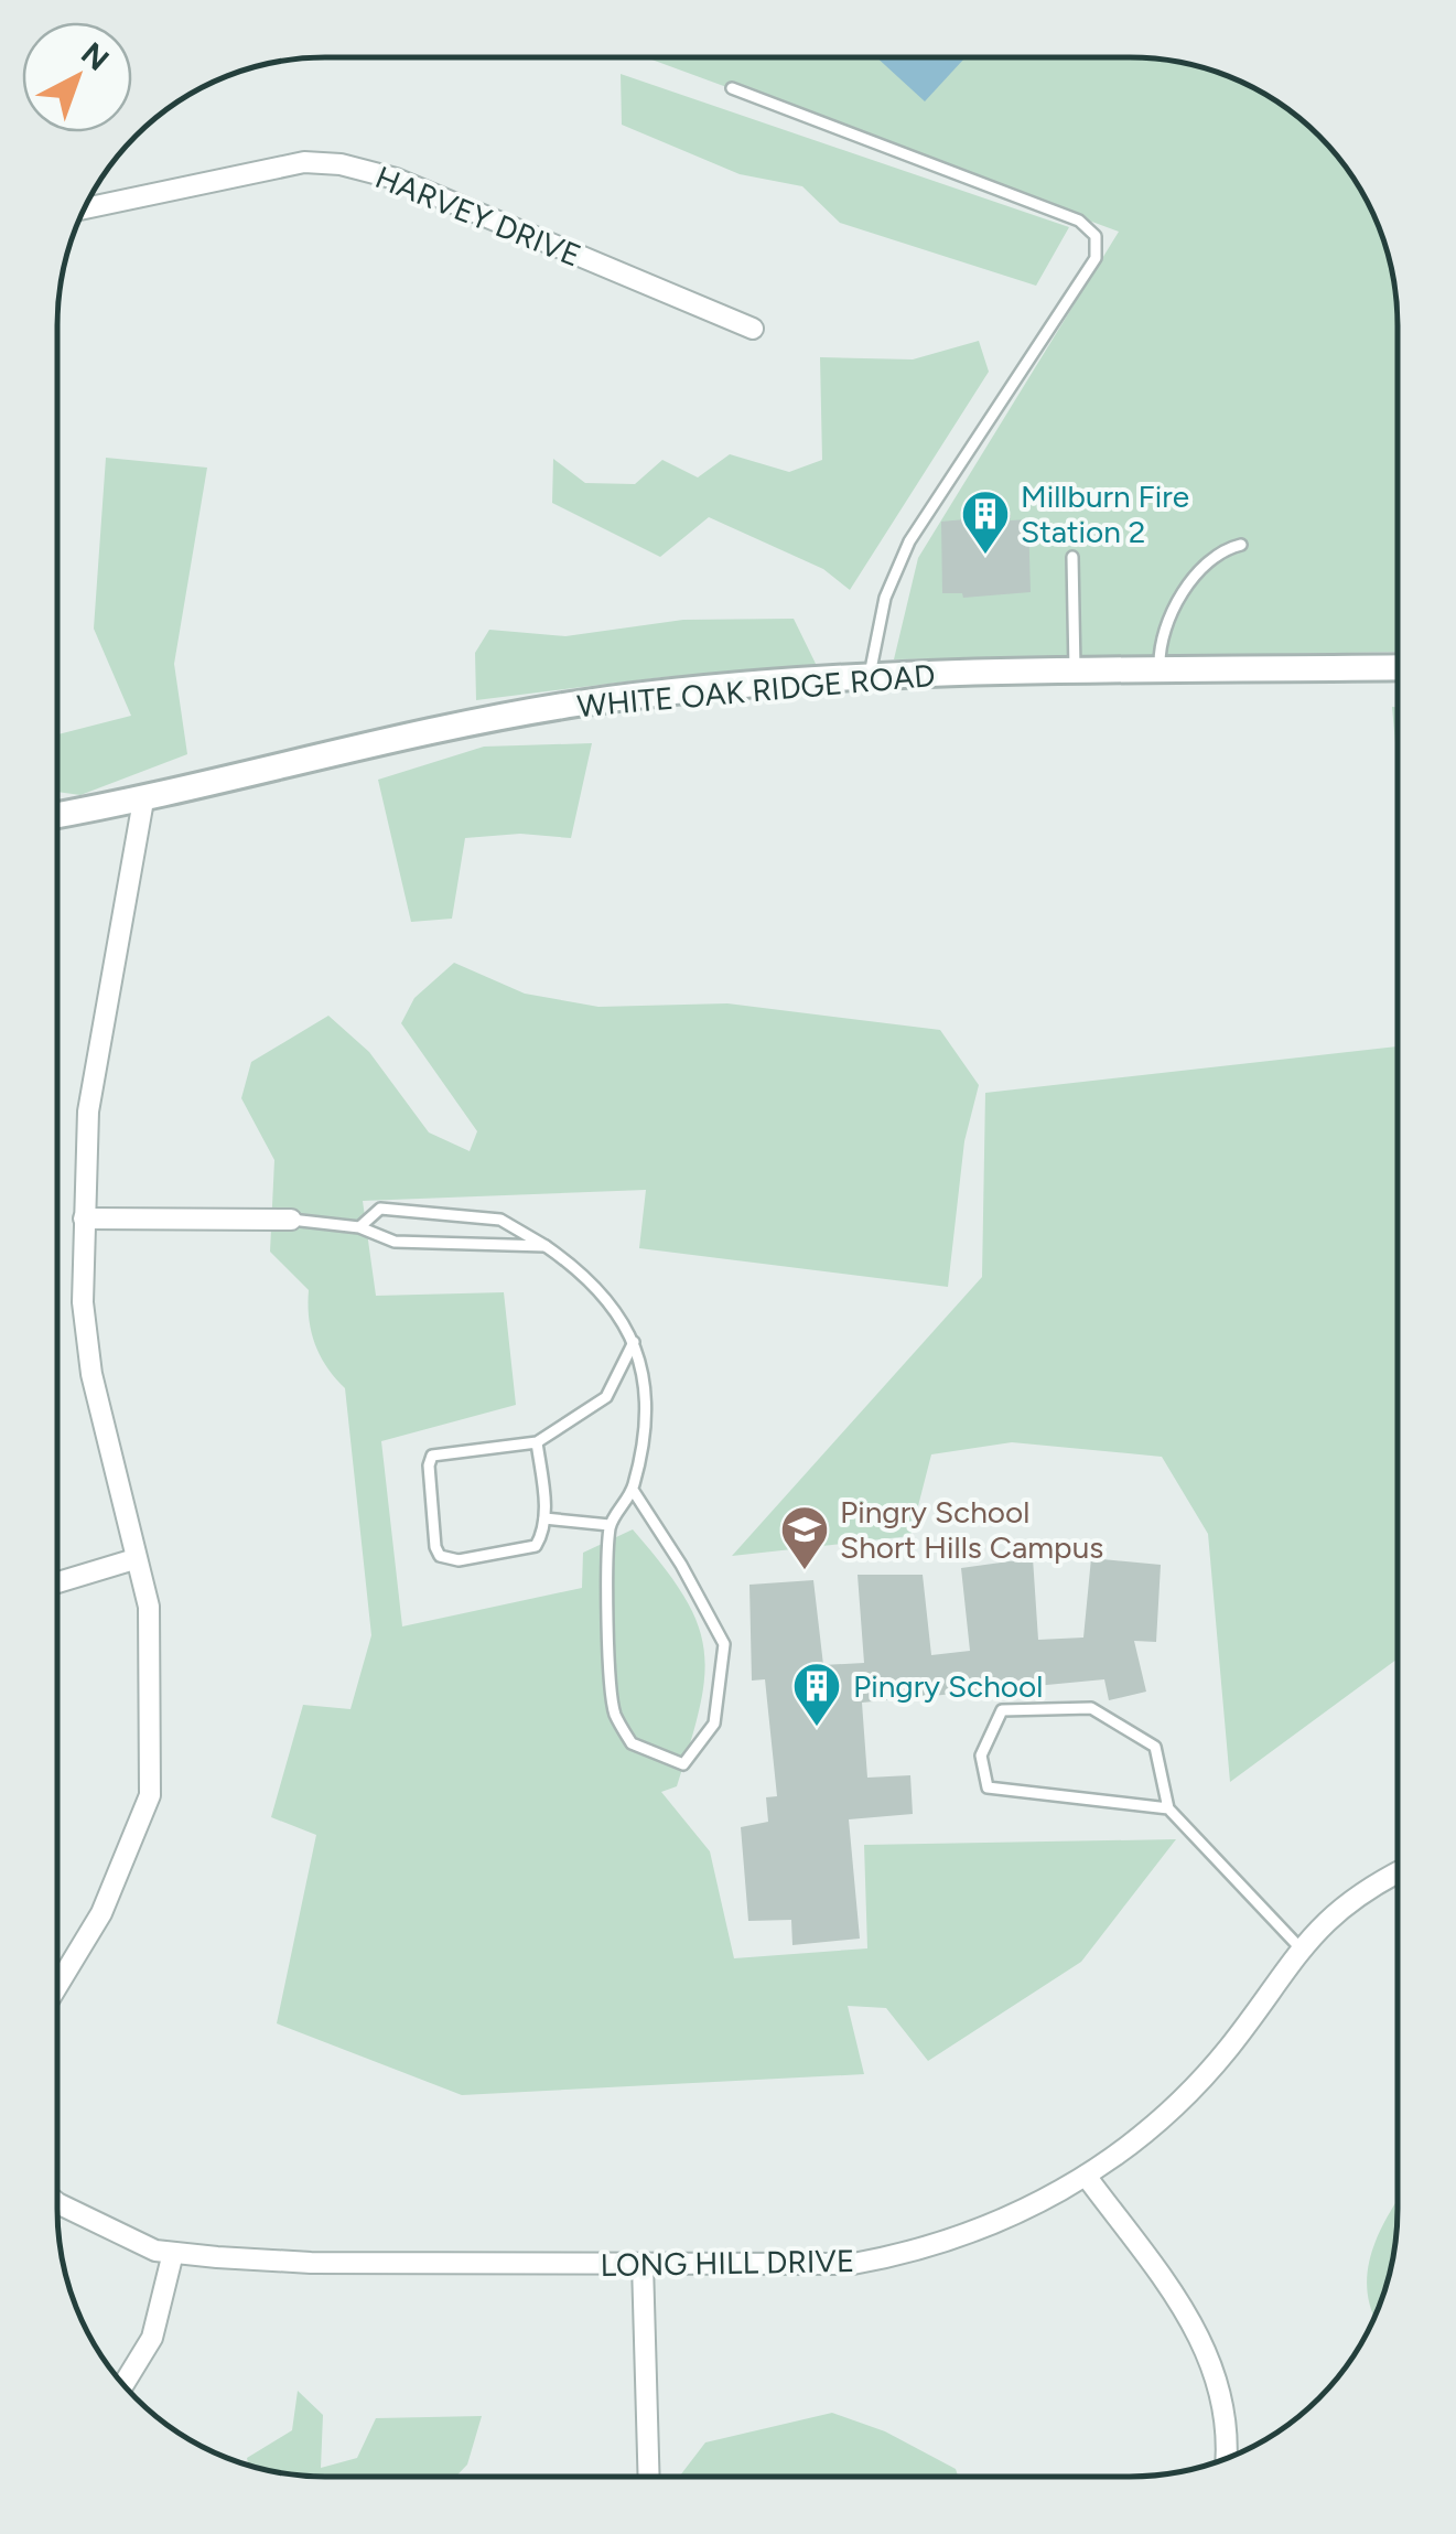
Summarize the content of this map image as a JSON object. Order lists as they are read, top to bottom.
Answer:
{
  "streets": {
    "street": ["HARVEY DRIVE", "WHITE OAK RIDGE ROAD", "LONG HILL DRIVE"]
  },
  "places": {
    "building": ["Millburn Fire Station 2", "Pingry School"],
    "school or university": ["Pingry School Short Hills Campus"]
  },
  "north": "top right"
}
